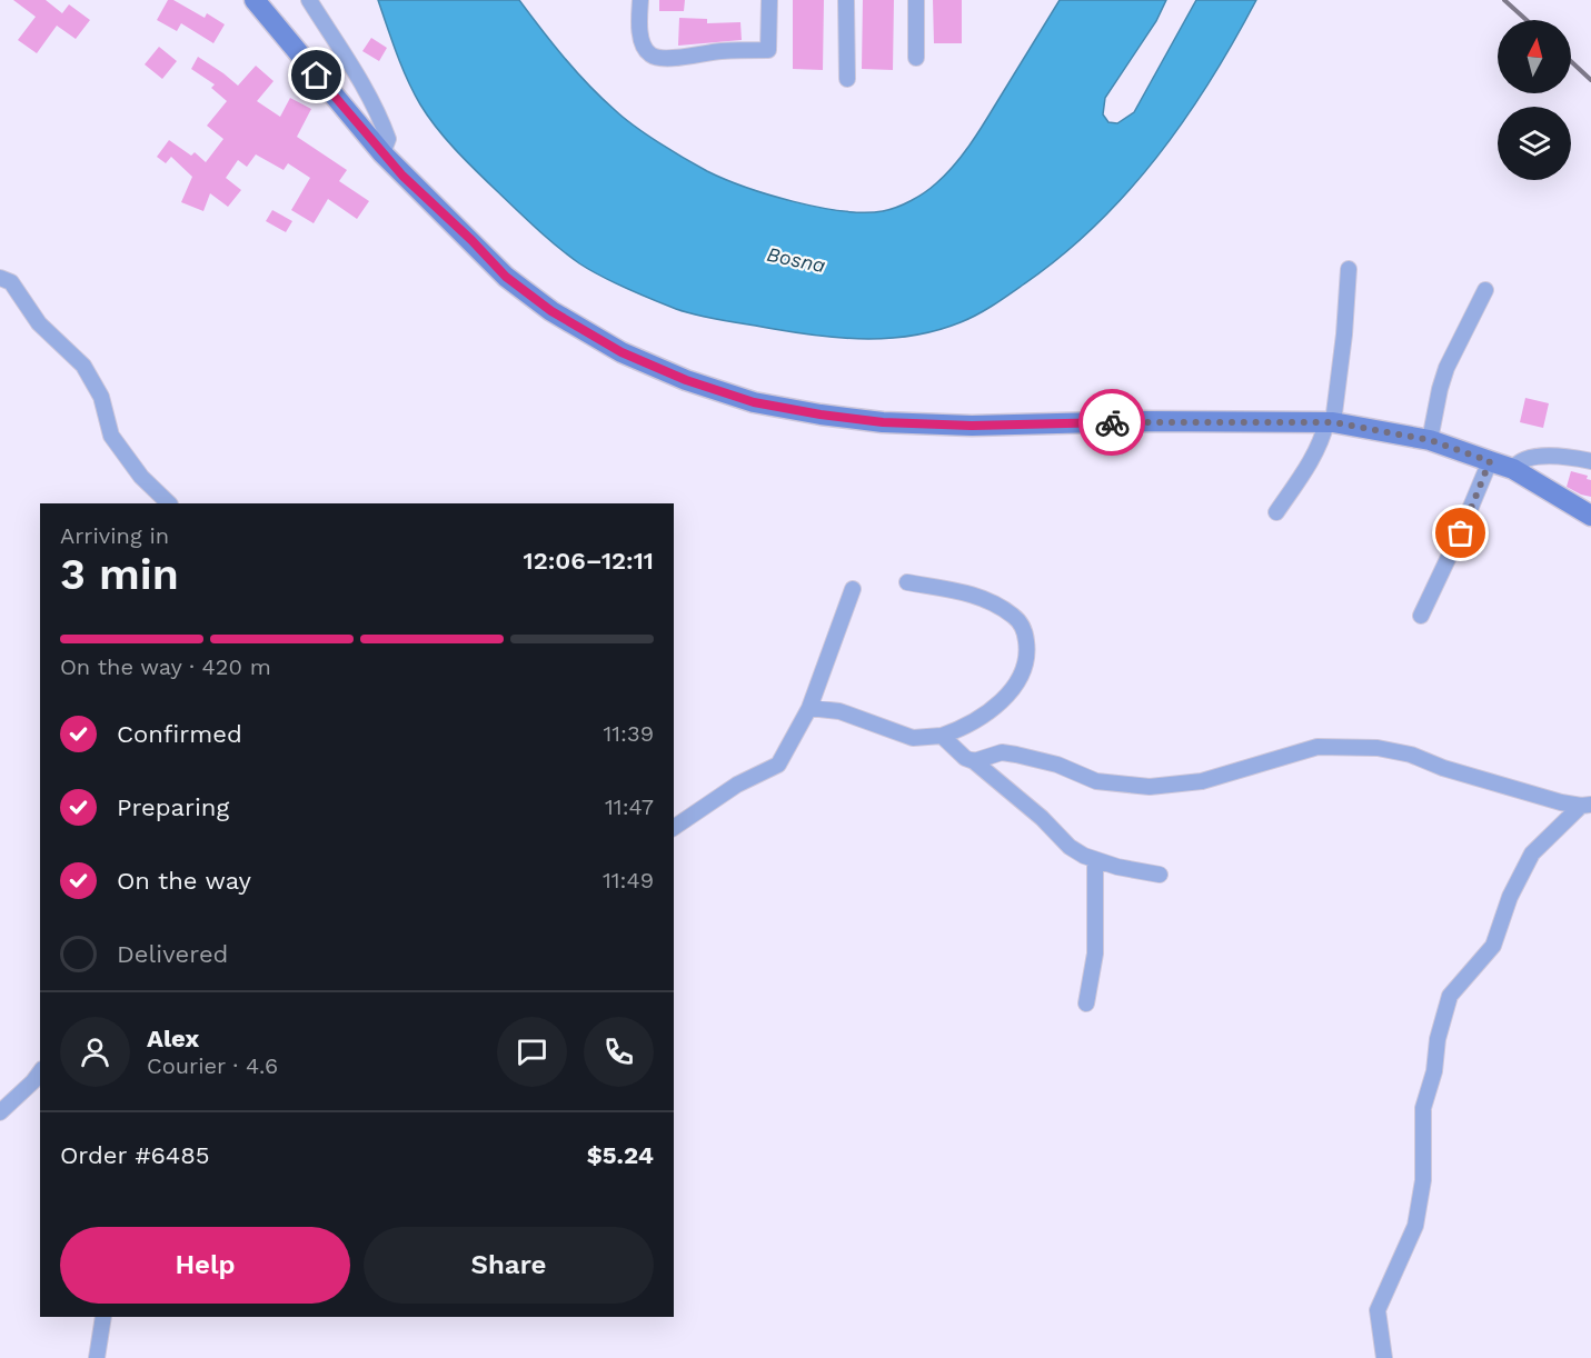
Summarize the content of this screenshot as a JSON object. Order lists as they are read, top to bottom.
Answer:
{
  "water": ["Bosna"],
  "north": "top",
  "page": {
    "heading": ["3 min", "Arriving in", "12:06–12:11"],
    "panel": [
      "Alex",
      "Courier · 4.6",
      "Order #6485",
      "$5.24"
    ],
    "bar": "On the way · 420 m",
    "list": [
      ["Confirmed", "11:39"],
      ["Preparing", "11:47"],
      ["On the way", "11:49"],
      "Delivered"
    ],
    "buttons": ["Help", "Share"]
  }
}
